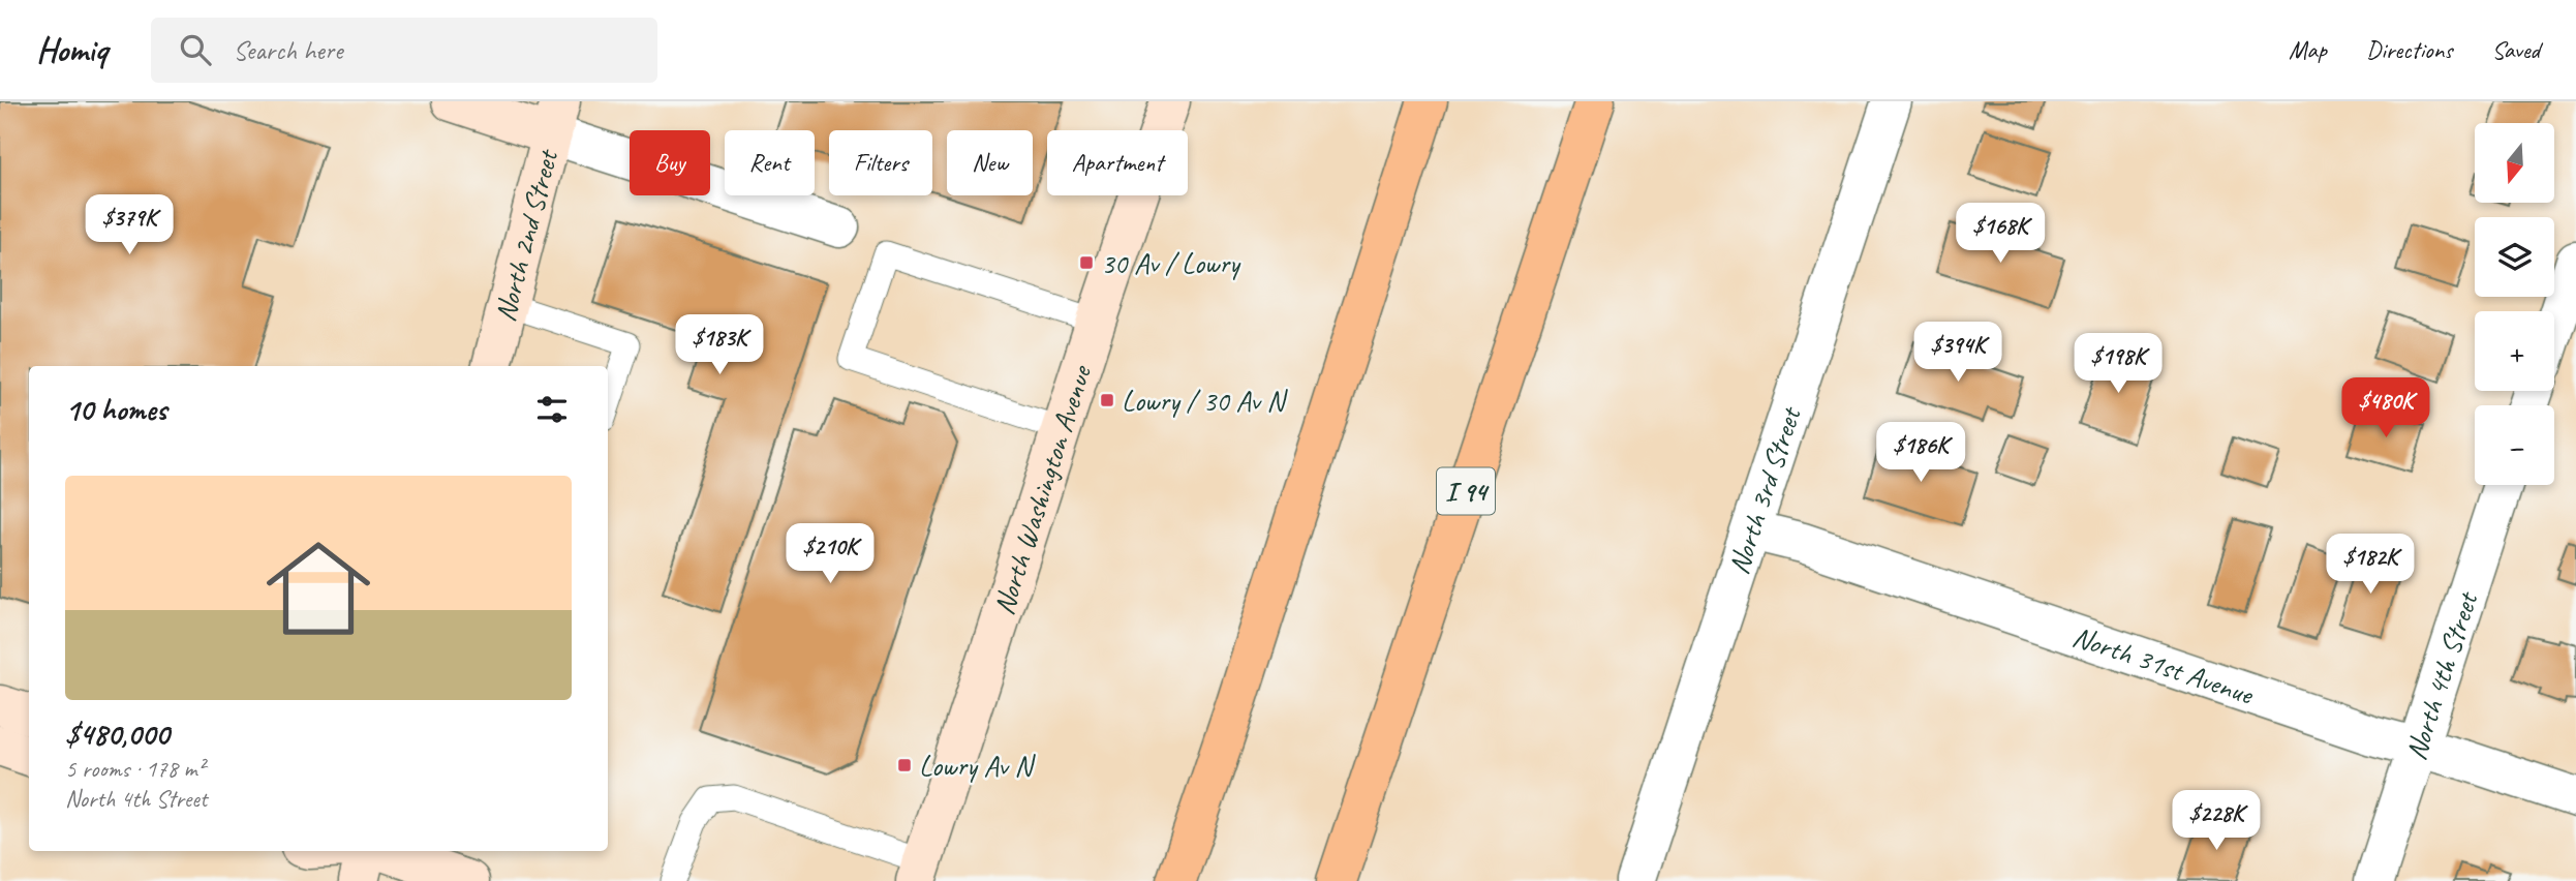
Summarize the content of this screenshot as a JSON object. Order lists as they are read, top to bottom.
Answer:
{
  "streets": {
    "highway": ["I 94"],
    "street": [
      "North 2nd Street",
      "North Washington Avenue",
      "North 3rd Street",
      "North 31st Avenue",
      "North 4th Street"
    ]
  },
  "crossings": [
    ["North 3rd Street", "North 31st Avenue"],
    ["North 31st Avenue", "North 4th Street"]
  ],
  "places": {
    "transit": ["30 Av / Lowry", "Lowry / 30 Av N", "Lowry Av N"]
  },
  "north": "bottom",
  "page": {
    "header": "Homiq",
    "search": "Search here",
    "nav": ["Map", "Directions", "Saved"],
    "map_buttons": ["+", "−"],
    "chip": [
      "Buy",
      "Rent",
      "Filters",
      "New",
      "Apartment"
    ],
    "price": [
      "$379K",
      "$168K",
      "$183K",
      "$394K",
      "$198K",
      "$480K",
      "$186K",
      "$210K",
      "$182K",
      "$228K"
    ],
    "heading": "10 homes",
    "list": [
      {
        "name": "$480,000",
        "note": "5 rooms · 178 m² · North 4th Street"
      }
    ]
  }
}
